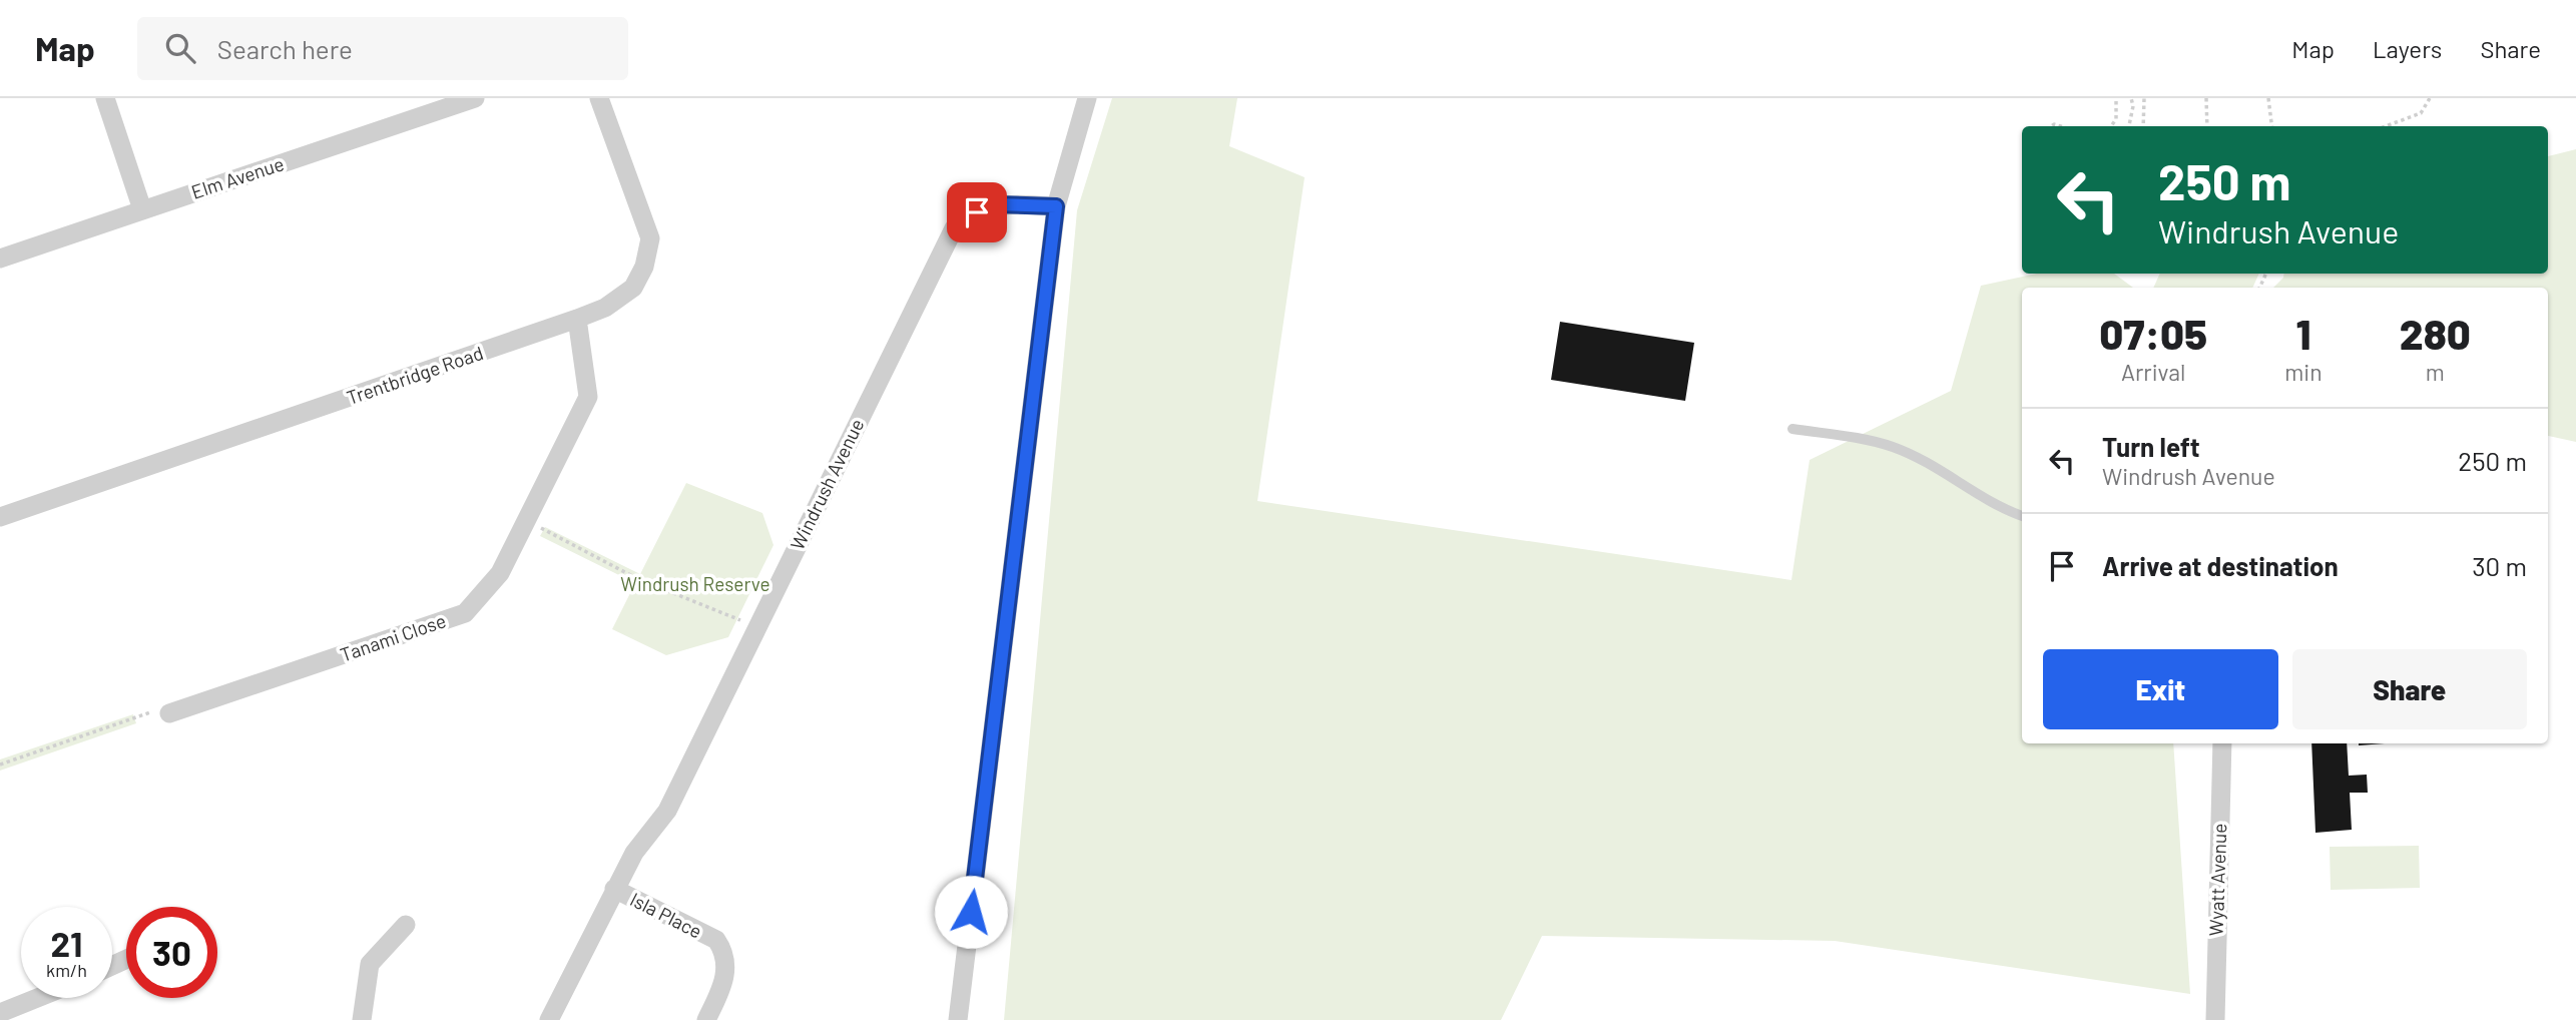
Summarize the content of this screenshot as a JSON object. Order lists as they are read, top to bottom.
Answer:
{
  "streets": {
    "street": [
      "Elm Avenue",
      "Trentbridge Road",
      "Windrush Avenue",
      "Tanami Close",
      "Wyatt Avenue",
      "Isla Place"
    ]
  },
  "crossings": [
    ["Trentbridge Road", "Tanami Close"],
    ["Windrush Avenue", "Isla Place"]
  ],
  "parks": ["Windrush Reserve"],
  "page": {
    "header": "Map",
    "search": "Search here",
    "nav": ["Map", "Layers", "Share"],
    "turn": ["250 m", "Windrush Avenue"],
    "eta": [
      "07:05",
      "Arrival",
      "1",
      "min",
      "280",
      "m"
    ],
    "list": [
      {
        "name": "Turn left",
        "note": "Windrush Avenue",
        "value": "250 m"
      },
      {
        "name": "Arrive at destination",
        "value": "30 m"
      }
    ],
    "buttons": ["Exit", "Share"],
    "speed": "21 km/h",
    "limit": "30"
  }
}
